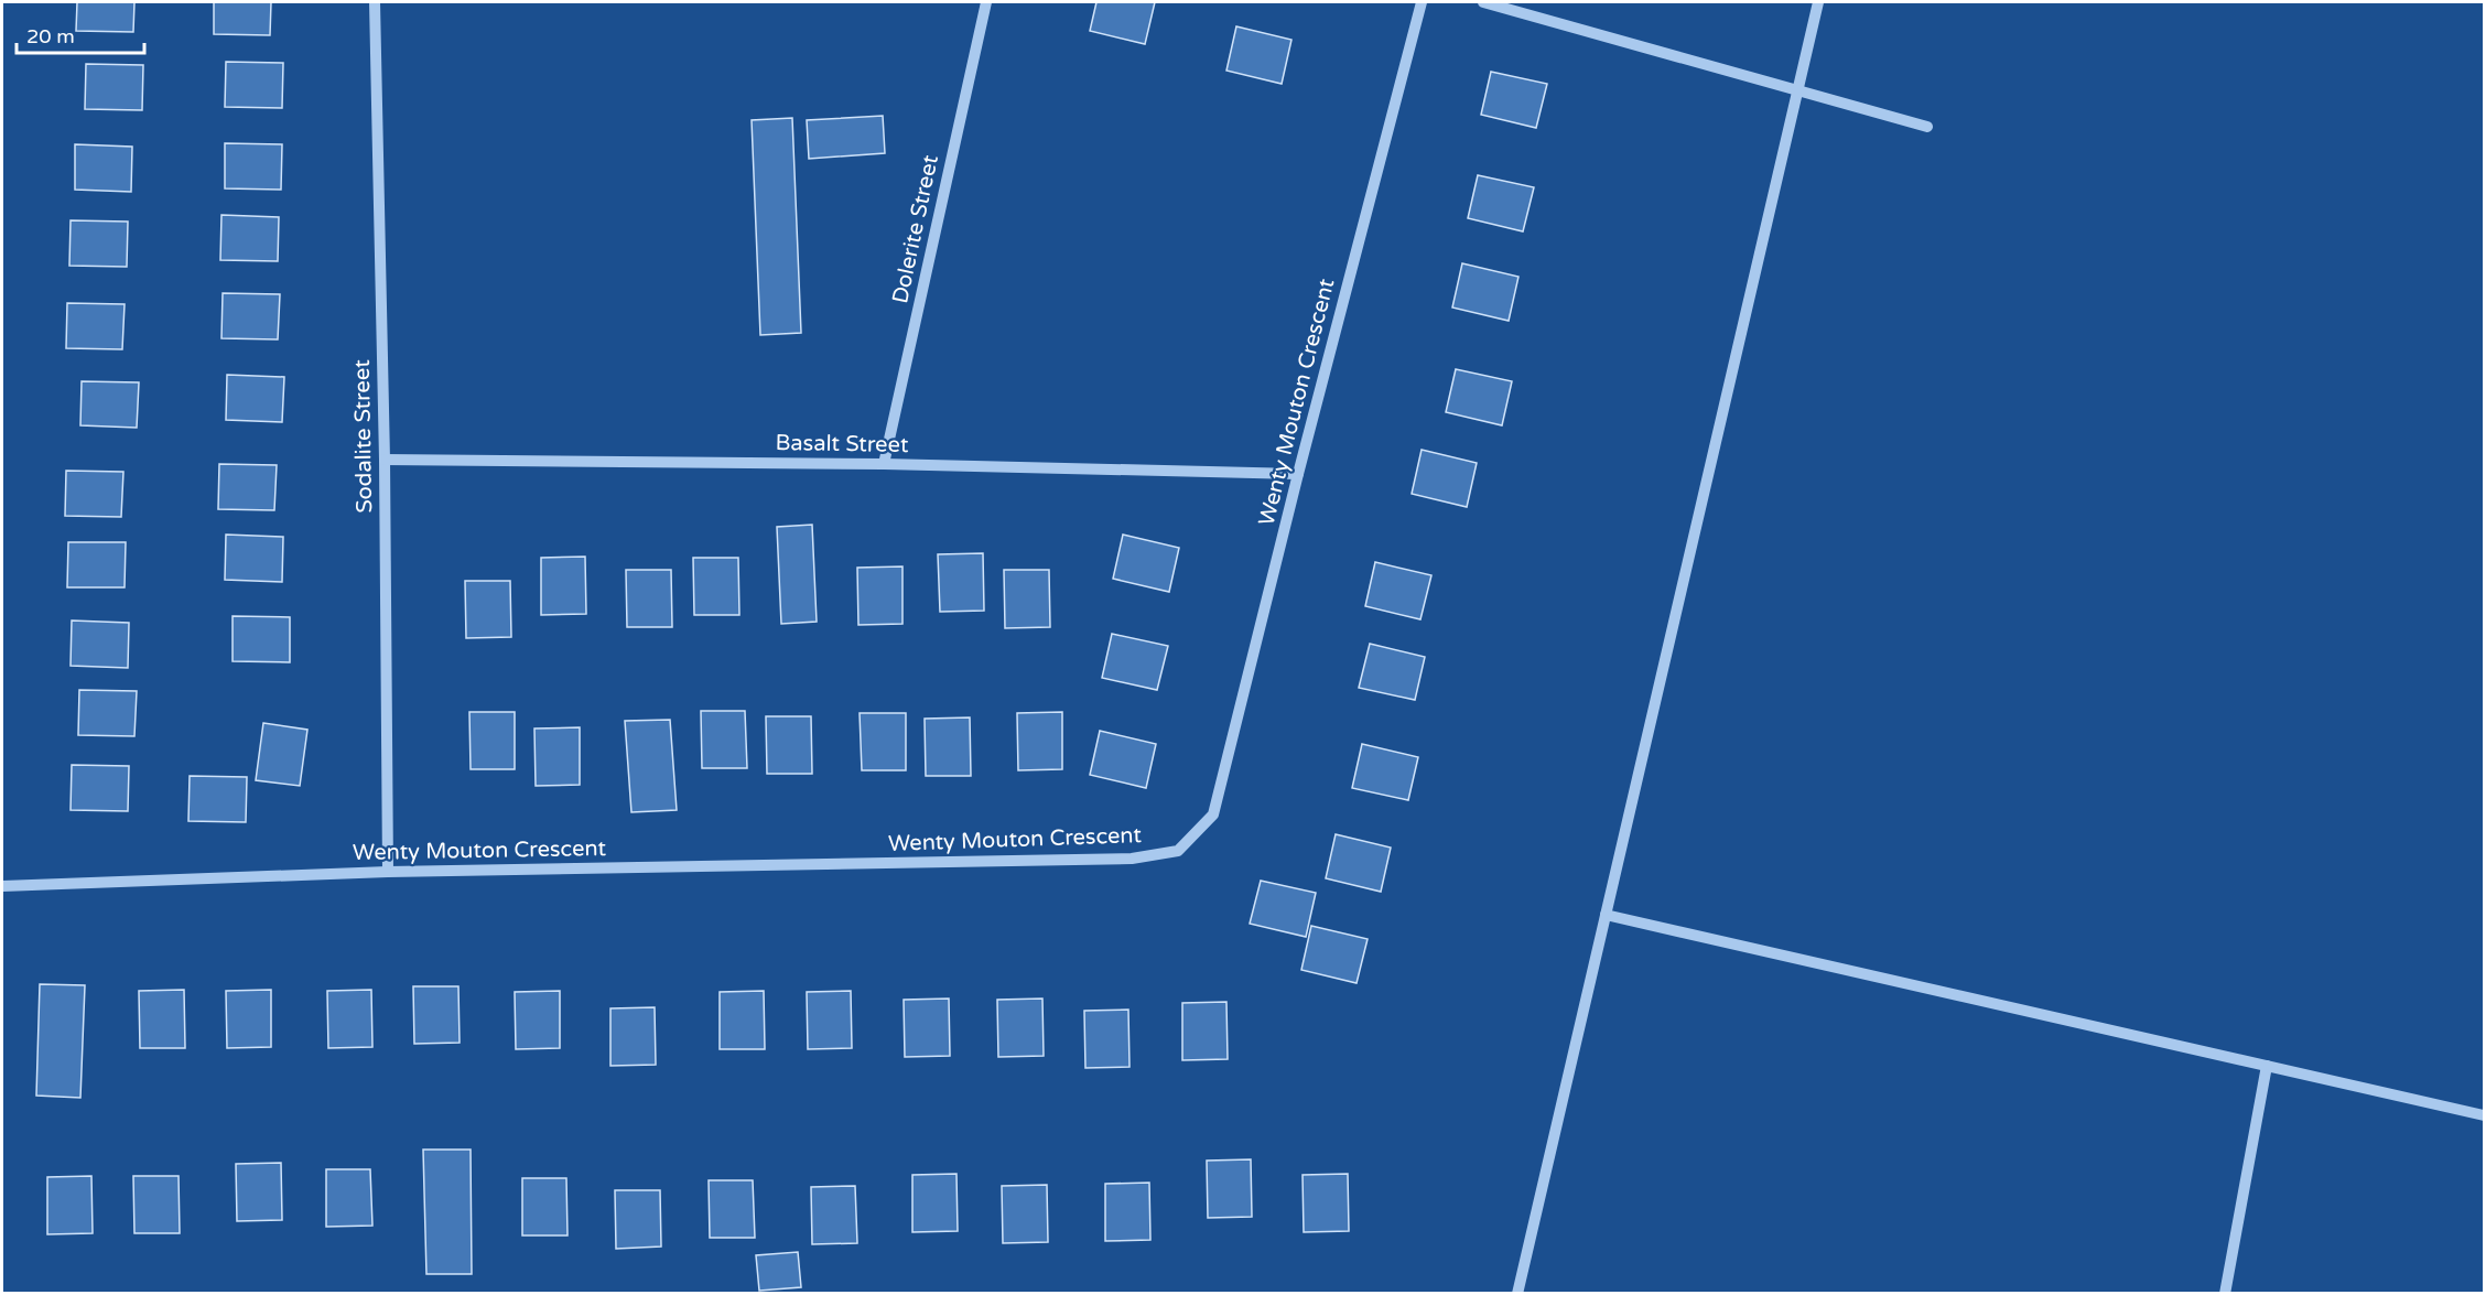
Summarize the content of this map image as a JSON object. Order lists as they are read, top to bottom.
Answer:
{
  "streets": {
    "street": [
      "Dolerite Street",
      "Wenty Mouton Crescent",
      "Sodalite Street",
      "Basalt Street"
    ]
  },
  "crossings": [
    ["Dolerite Street", "Basalt Street"],
    ["Wenty Mouton Crescent", "Sodalite Street"],
    ["Wenty Mouton Crescent", "Basalt Street"],
    ["Sodalite Street", "Basalt Street"]
  ],
  "scale_bar": "20 m"
}
